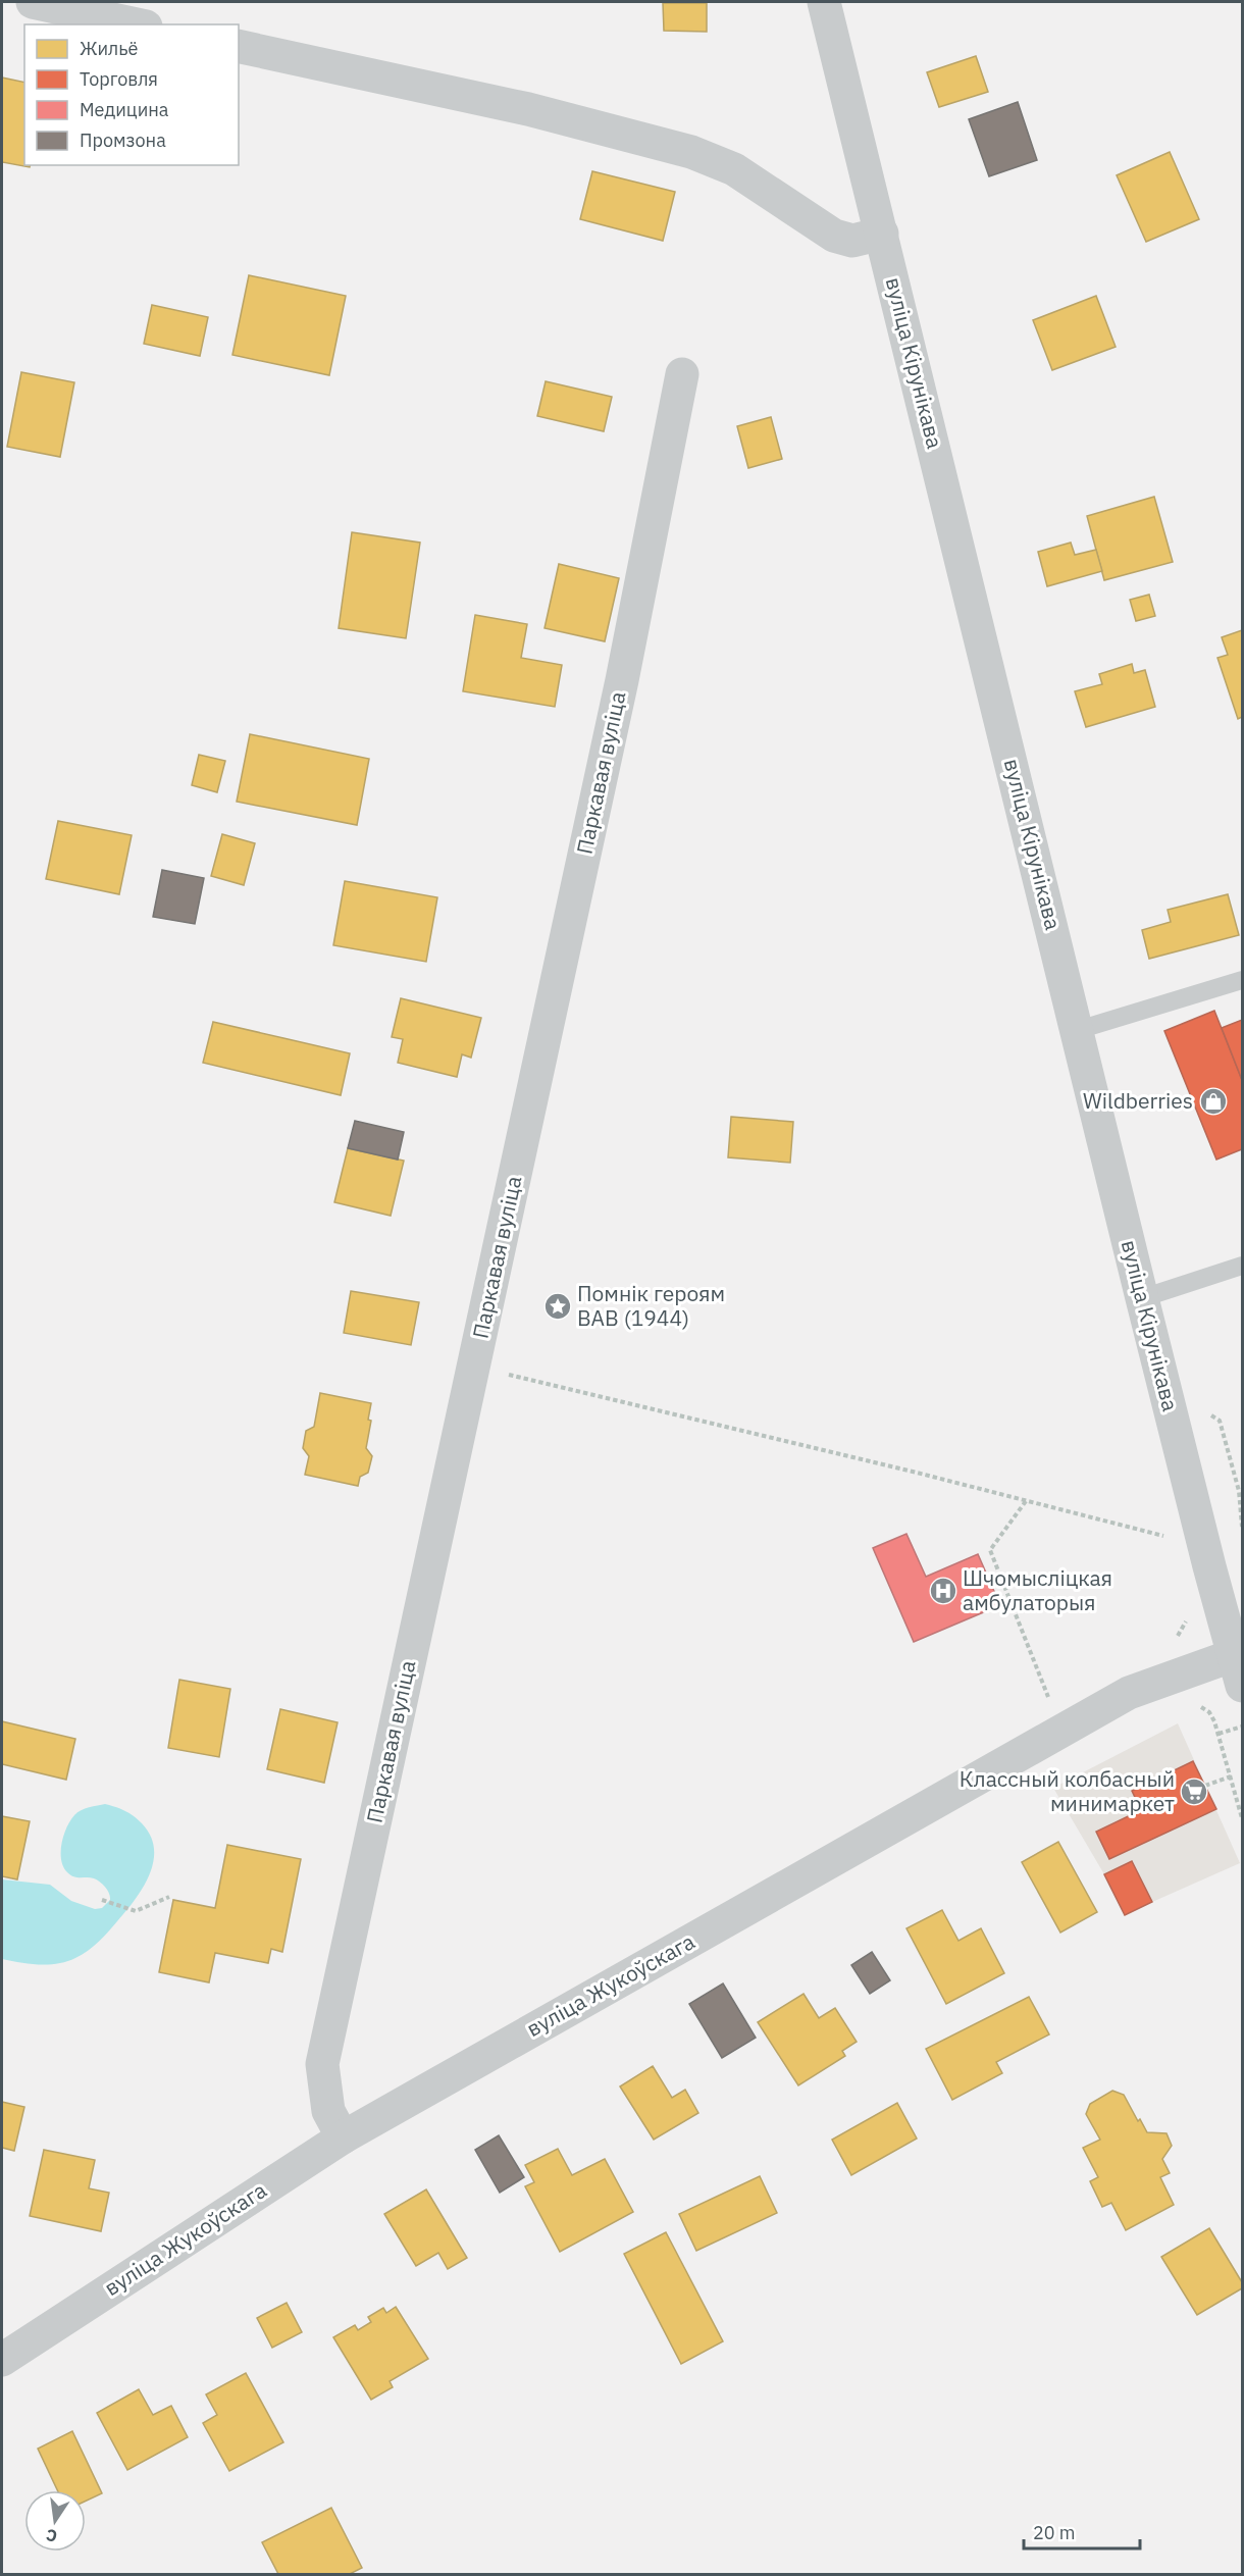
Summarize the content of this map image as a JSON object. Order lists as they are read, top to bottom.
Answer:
{
  "streets": {
    "street": ["вуліца Кірунікава", "Паркавая вуліца", "вуліца Жукоўскага"]
  },
  "crossings": [
    ["вуліца Кірунікава", "вуліца Жукоўскага"],
    ["Паркавая вуліца", "вуліца Жукоўскага"]
  ],
  "places": {
    "shop": ["Wildberries"],
    "place": ["Помнік героям ВАВ (1944)"],
    "hospital": ["Шчомысліцкая амбулаторыя"],
    "supermarket": ["Классный колбасный минимаркет"]
  },
  "legend": [
    "Жильё",
    "Торговля",
    "Медицина",
    "Промзона"
  ],
  "scale_bar": "20 m",
  "north": "bottom"
}
